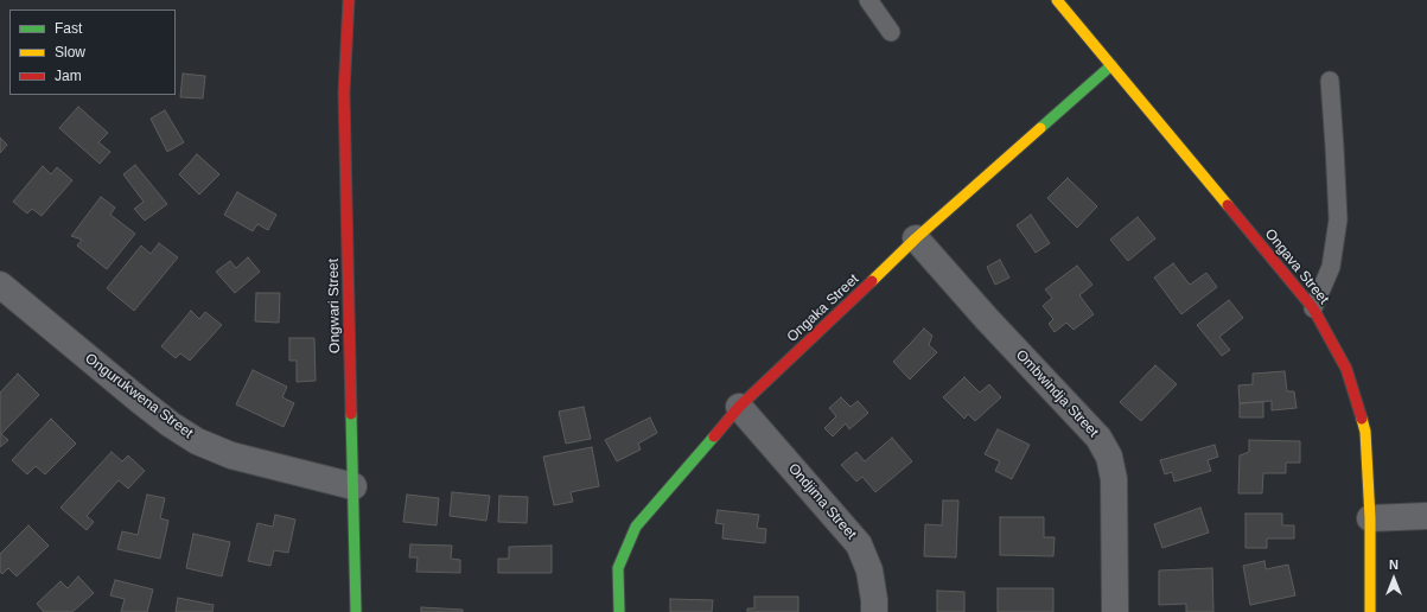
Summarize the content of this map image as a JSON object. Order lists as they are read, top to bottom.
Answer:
{
  "streets": {
    "street": [
      "Ongava Street",
      "Ongwari Street",
      "Ongaka Street",
      "Ombwindja Street",
      "Ongurukwena Street",
      "Ondjima Street"
    ]
  },
  "crossings": [
    ["Ongava Street", "Ongaka Street"],
    ["Ongwari Street", "Ongurukwena Street"],
    ["Ongaka Street", "Ombwindja Street"],
    ["Ongaka Street", "Ondjima Street"]
  ],
  "legend": ["Fast", "Slow", "Jam"],
  "north": "top"
}
